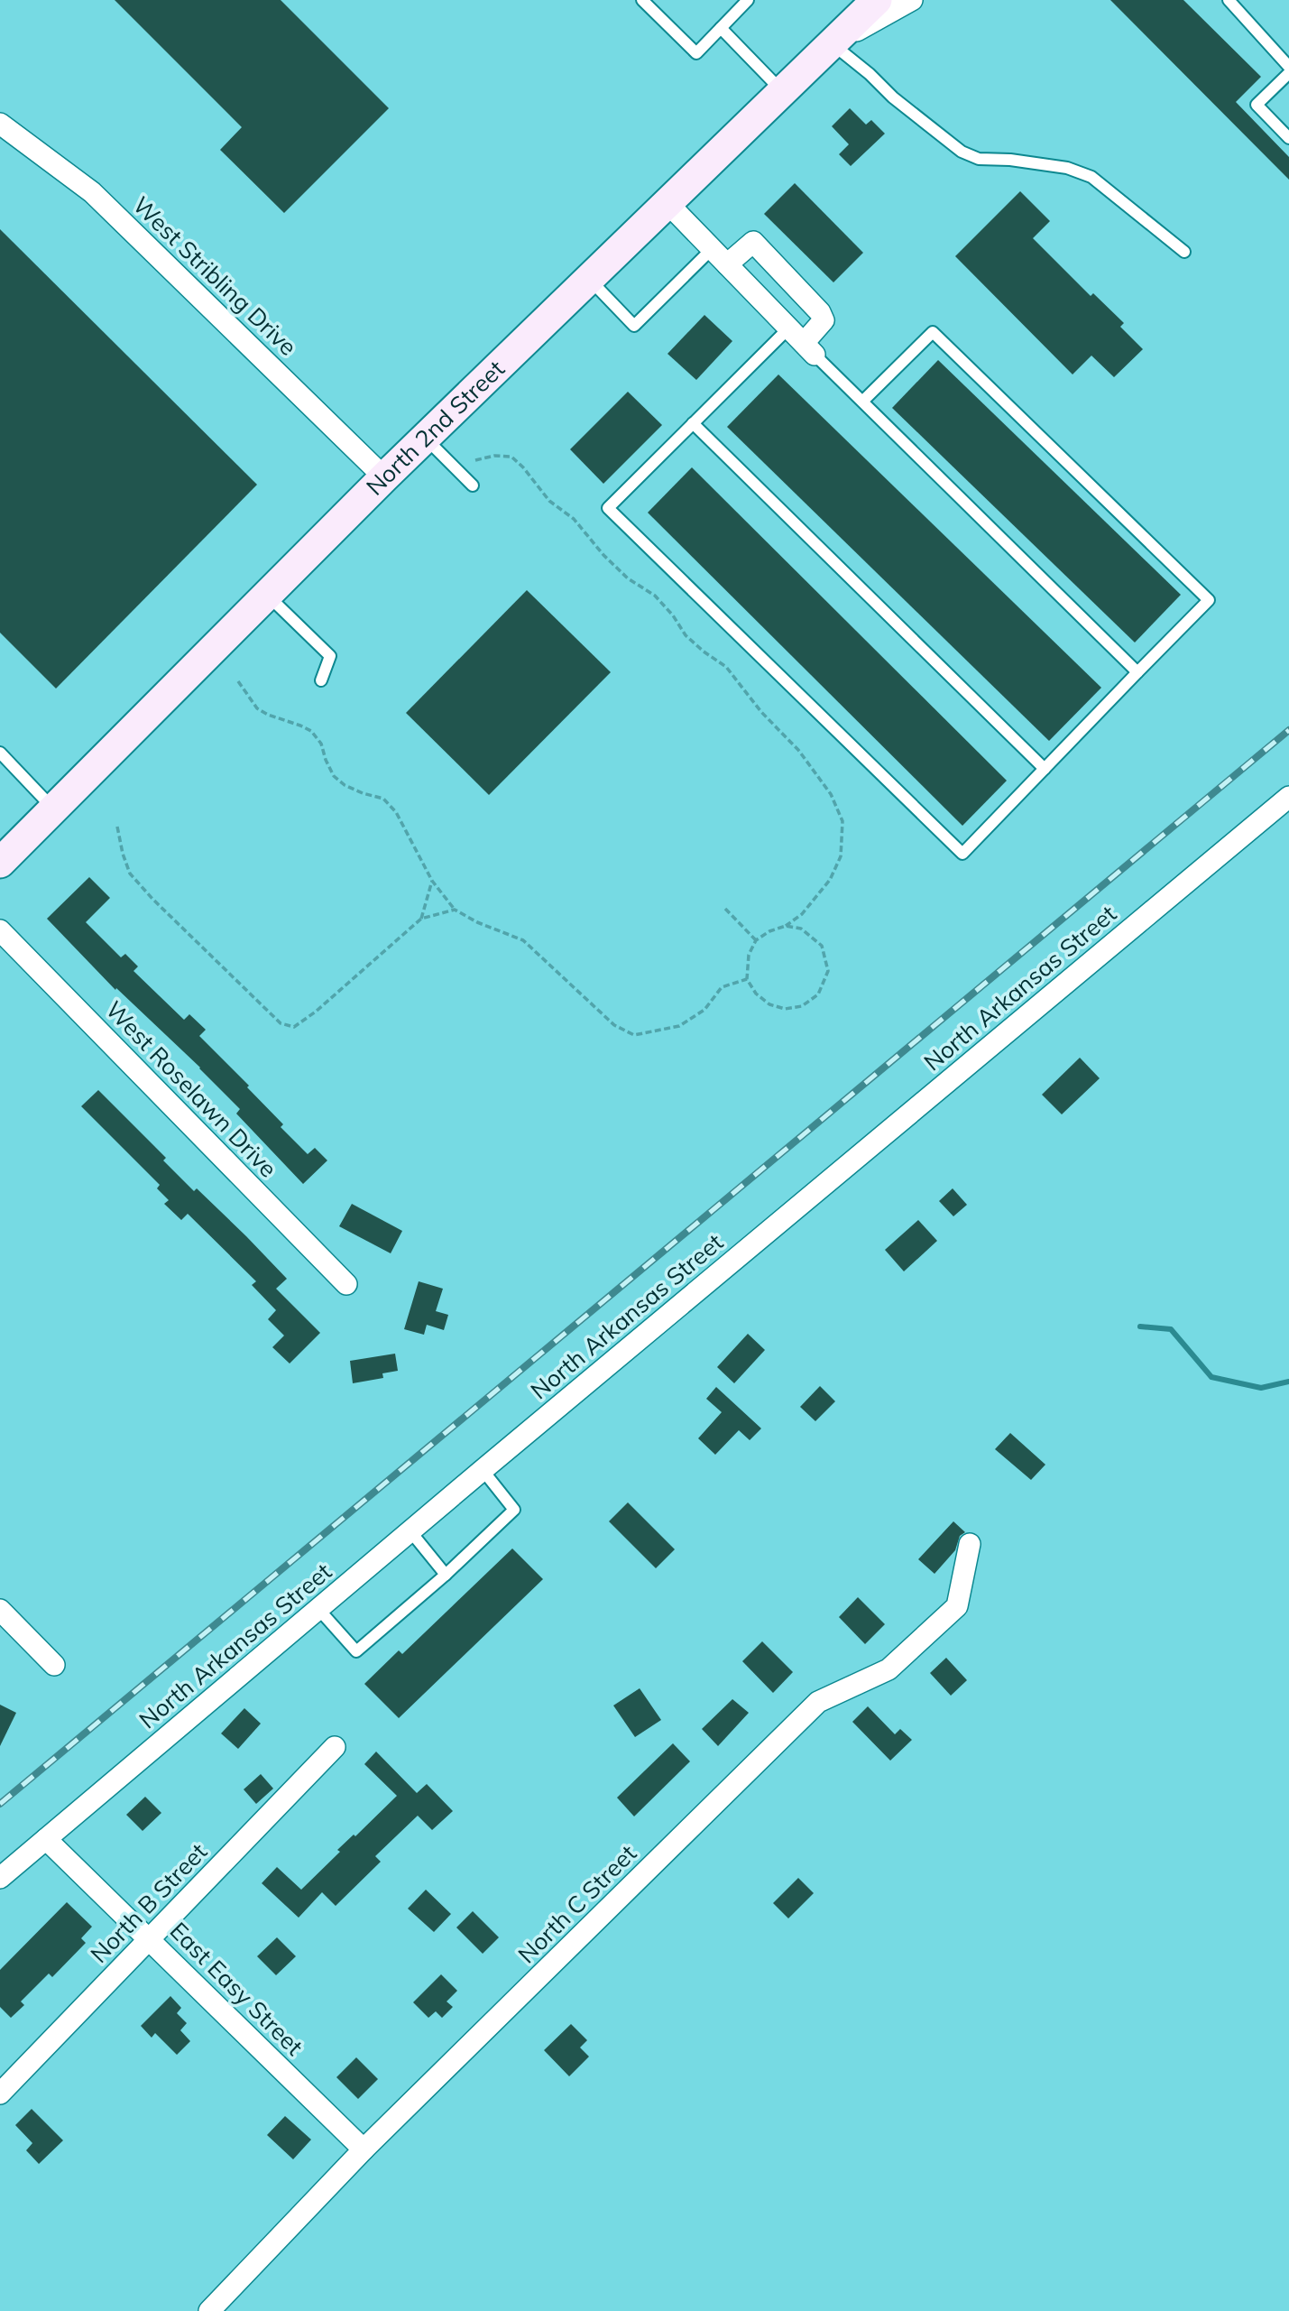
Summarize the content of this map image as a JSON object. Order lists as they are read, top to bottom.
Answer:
{
  "streets": {
    "main road": ["North 2nd Street"],
    "street": [
      "West Stribling Drive",
      "North Arkansas Street",
      "West Roselawn Drive",
      "North B Street",
      "North C Street",
      "East Easy Street"
    ]
  },
  "crossings": [
    ["West Stribling Drive", "North 2nd Street"],
    ["North Arkansas Street", "East Easy Street"],
    ["North B Street", "East Easy Street"],
    ["North C Street", "East Easy Street"]
  ]
}
